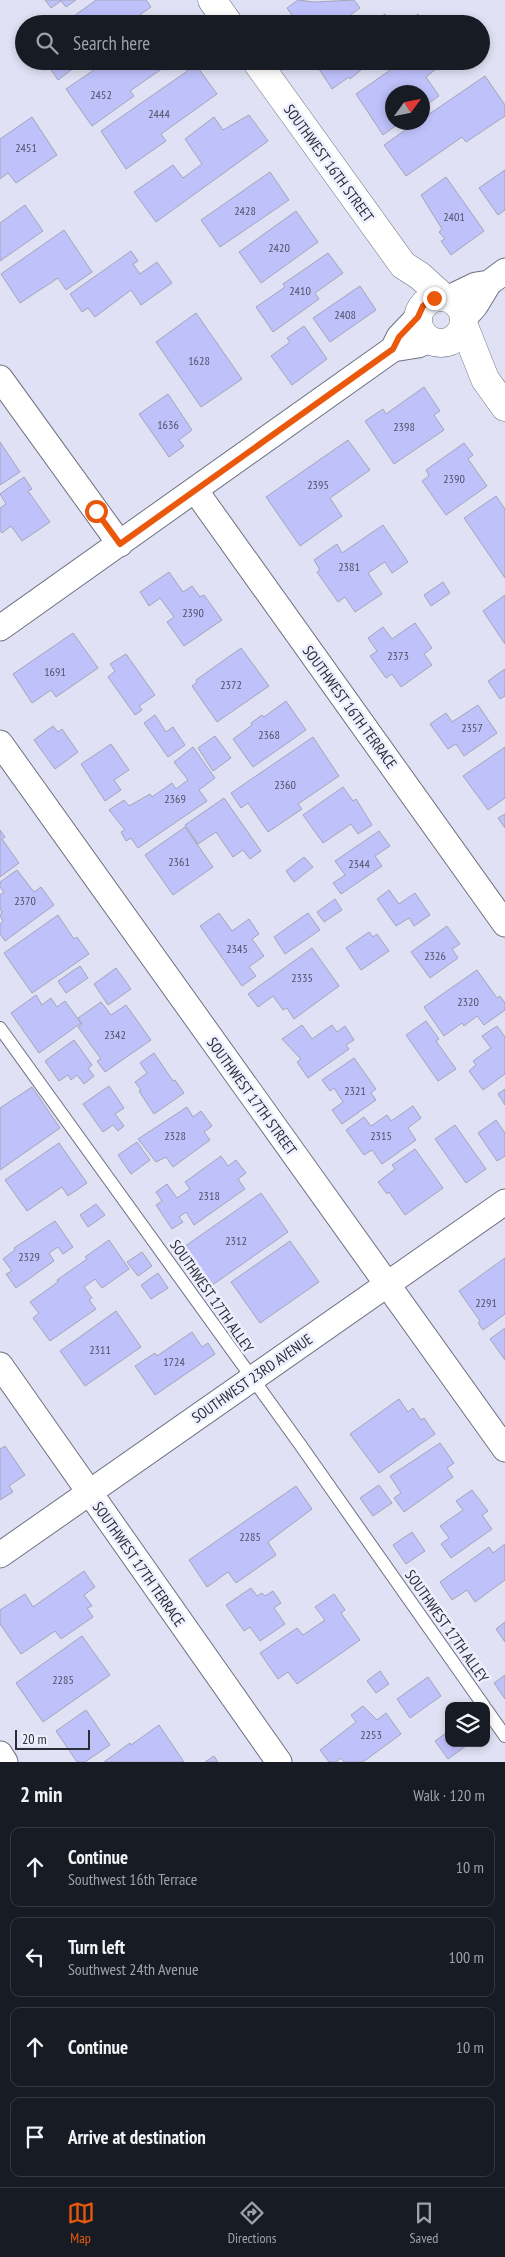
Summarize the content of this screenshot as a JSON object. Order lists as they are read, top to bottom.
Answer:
{
  "streets": {
    "street": [
      "SOUTHWEST 16TH STREET",
      "SOUTHWEST 16TH TERRACE",
      "SOUTHWEST 17TH STREET",
      "SOUTHWEST 23RD AVENUE",
      "SOUTHWEST 17TH TERRACE"
    ],
    "lane": ["SOUTHWEST 17TH ALLEY"]
  },
  "crossings": [
    ["SOUTHWEST 17TH STREET", "SOUTHWEST 23RD AVENUE"],
    ["SOUTHWEST 17TH ALLEY", "SOUTHWEST 23RD AVENUE"],
    ["SOUTHWEST 23RD AVENUE", "SOUTHWEST 17TH TERRACE"]
  ],
  "house_numbers": [
    "2452",
    "2444",
    "2451",
    "2428",
    "2401",
    "2420",
    "2410",
    "2408",
    "1628",
    "1636",
    "2398",
    "2390",
    "2395",
    "2381",
    "2390",
    "2373",
    "1691",
    "2372",
    "2357",
    "2368",
    "2360",
    "2369",
    "2361",
    "2344",
    "2370",
    "2345",
    "2326",
    "2335",
    "2320",
    "2342",
    "2321",
    "2328",
    "2315",
    "2318",
    "2312",
    "2329",
    "2291",
    "2311",
    "1724",
    "2285",
    "2285",
    "2253"
  ],
  "scale_bar": "20 m",
  "north": "top right",
  "page": {
    "search": "Search here",
    "scale": "20 m",
    "heading": ["2 min", "Walk · 120 m"],
    "list": [
      ["Continue", "Southwest 16th Terrace", "10 m"],
      ["Turn left", "Southwest 24th Avenue", "100 m"],
      ["Continue", "10 m"],
      "Arrive at destination"
    ],
    "nav": ["Map", "Directions", "Saved"]
  }
}
